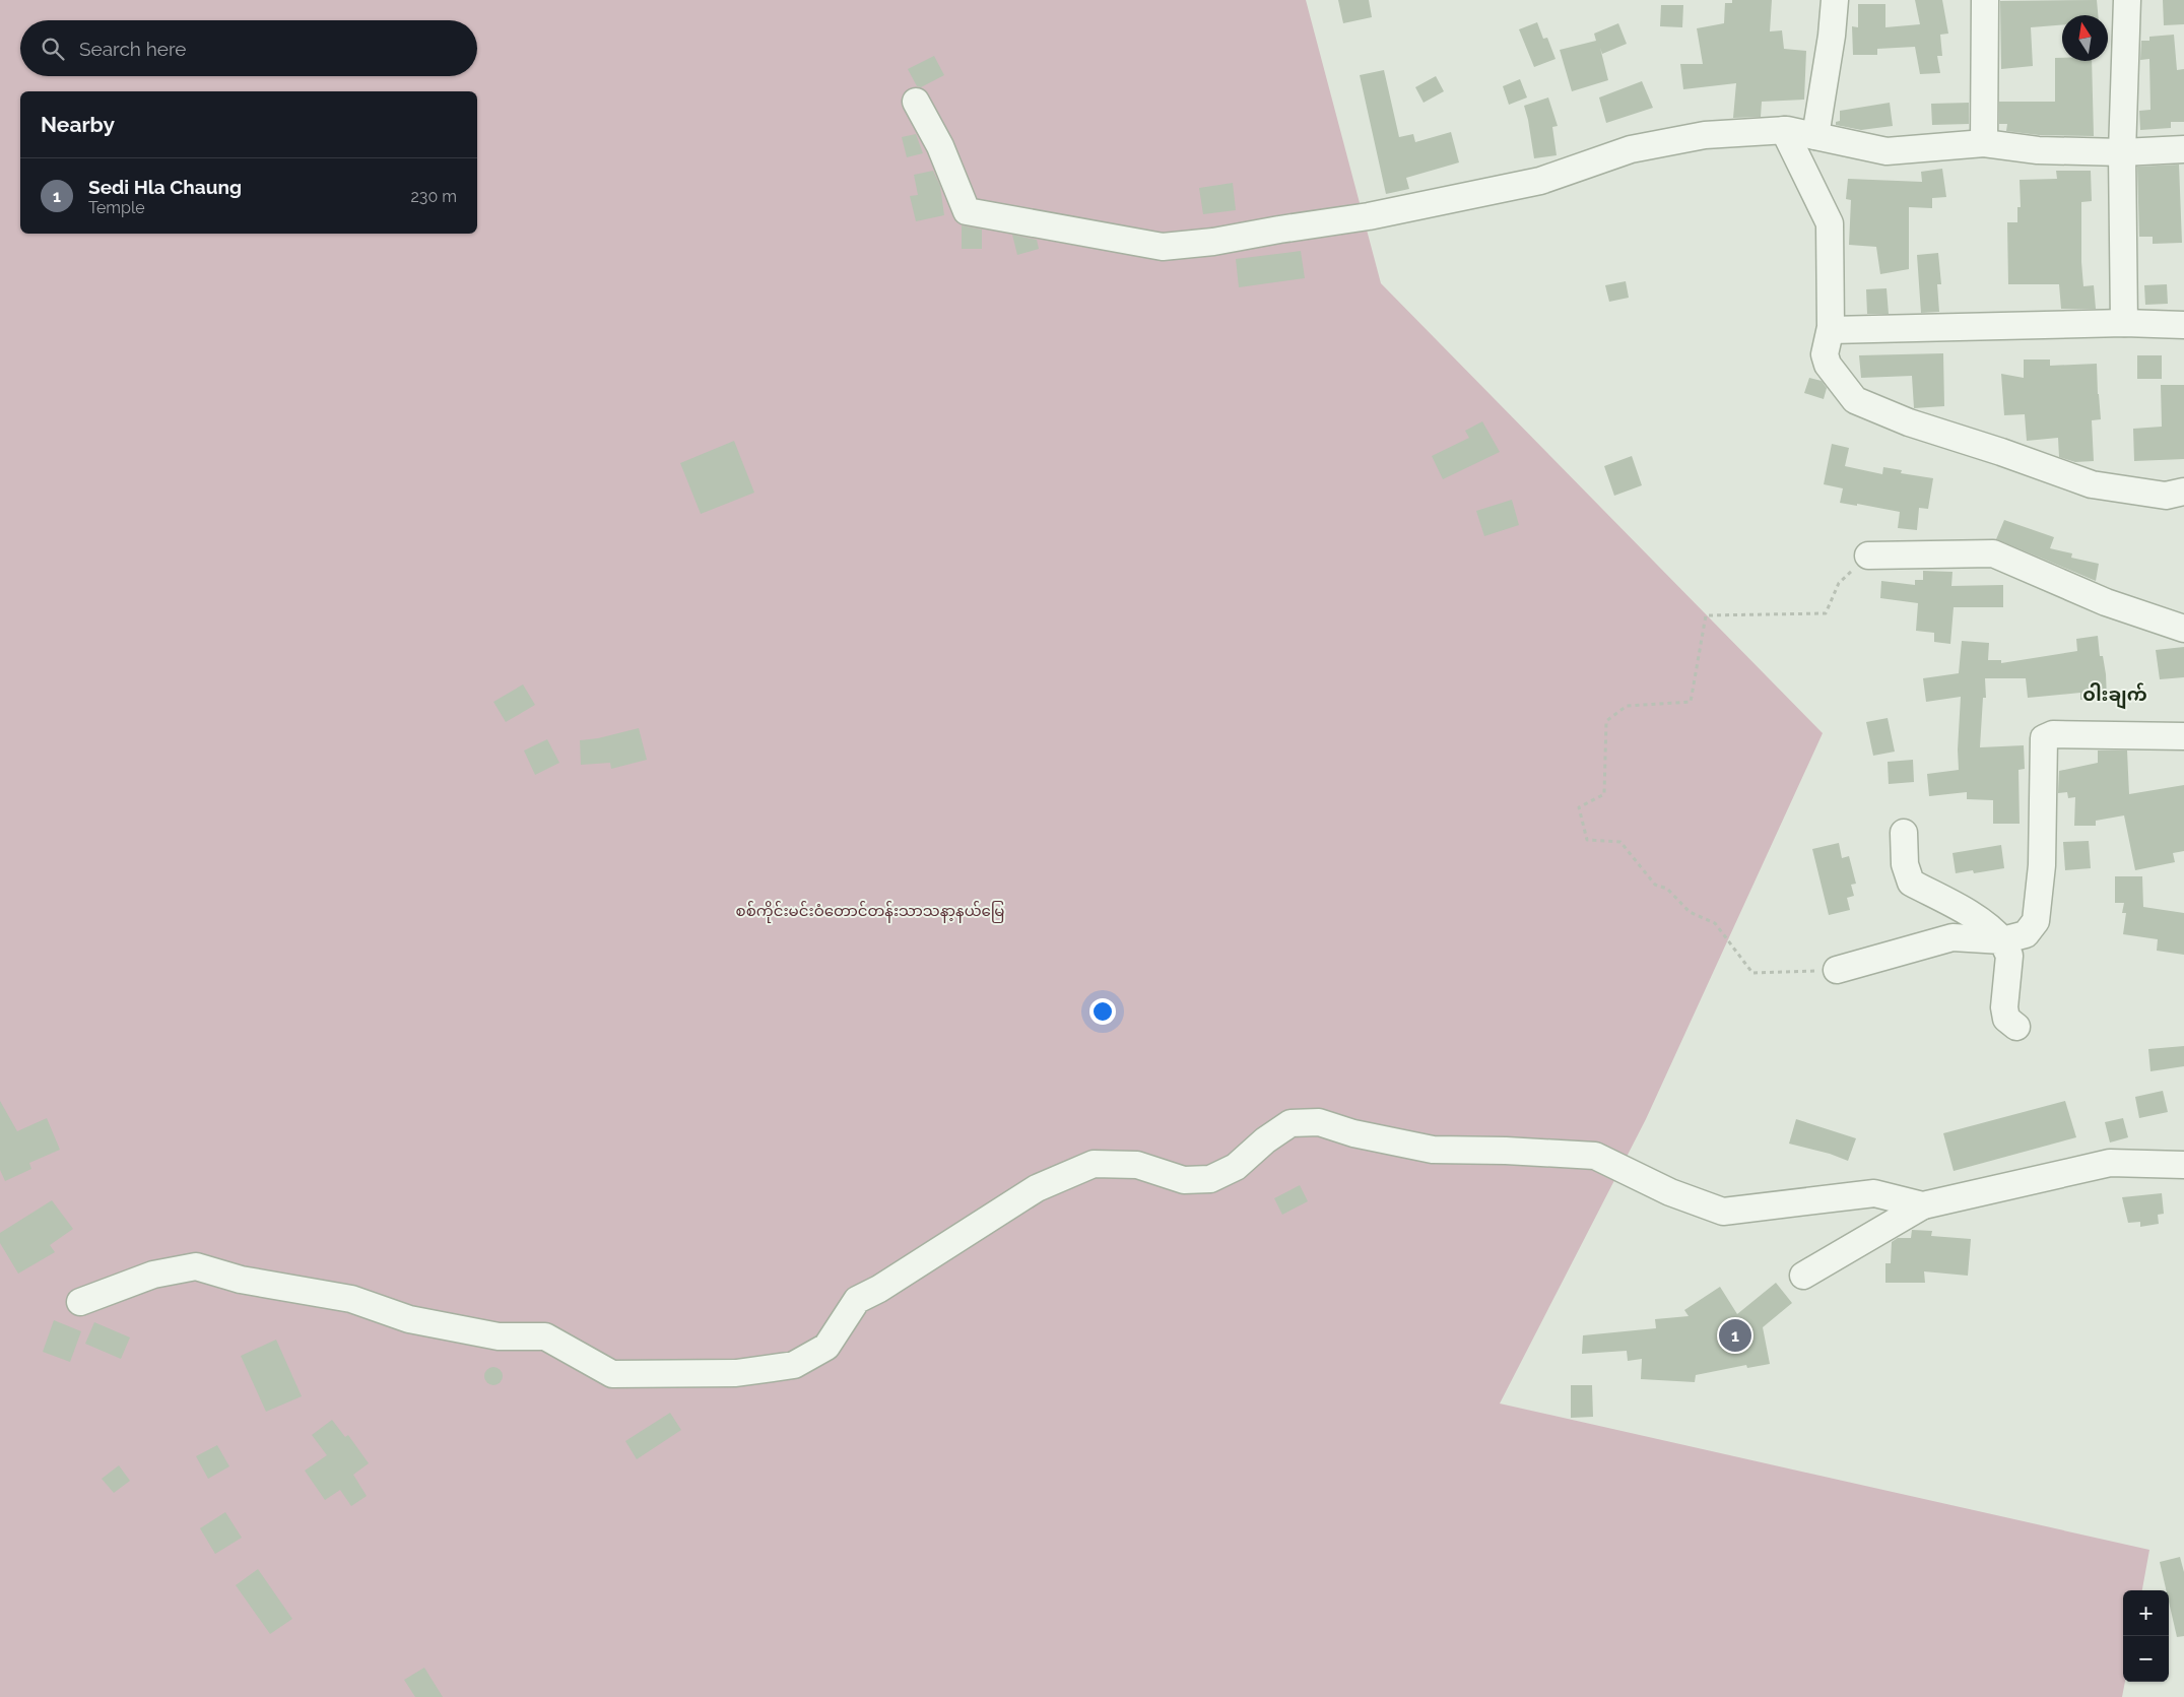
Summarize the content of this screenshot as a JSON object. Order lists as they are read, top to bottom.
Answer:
{
  "districts": ["ဝါးချက်"],
  "parks": ["စစ်ကိုင်းမင်းဝံတောင်တန်းသာသနာ့နယ်မြေ"],
  "north": "top",
  "page": {
    "search": "Search here",
    "heading": "Nearby",
    "list": [
      {
        "mark": "1",
        "name": "Sedi Hla Chaung",
        "note": "Temple",
        "value": "230 m"
      }
    ],
    "pins": "1",
    "map_buttons": ["+", "−"]
  }
}
